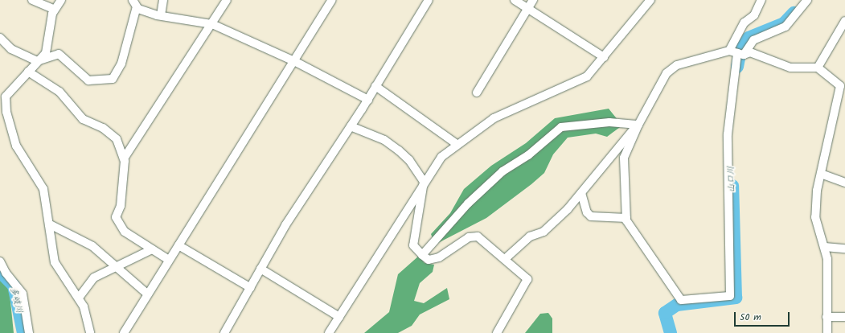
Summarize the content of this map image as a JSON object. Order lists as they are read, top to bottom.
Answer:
{
  "water": ["山口川", "多岐川"],
  "scale_bar": "50 m"
}
